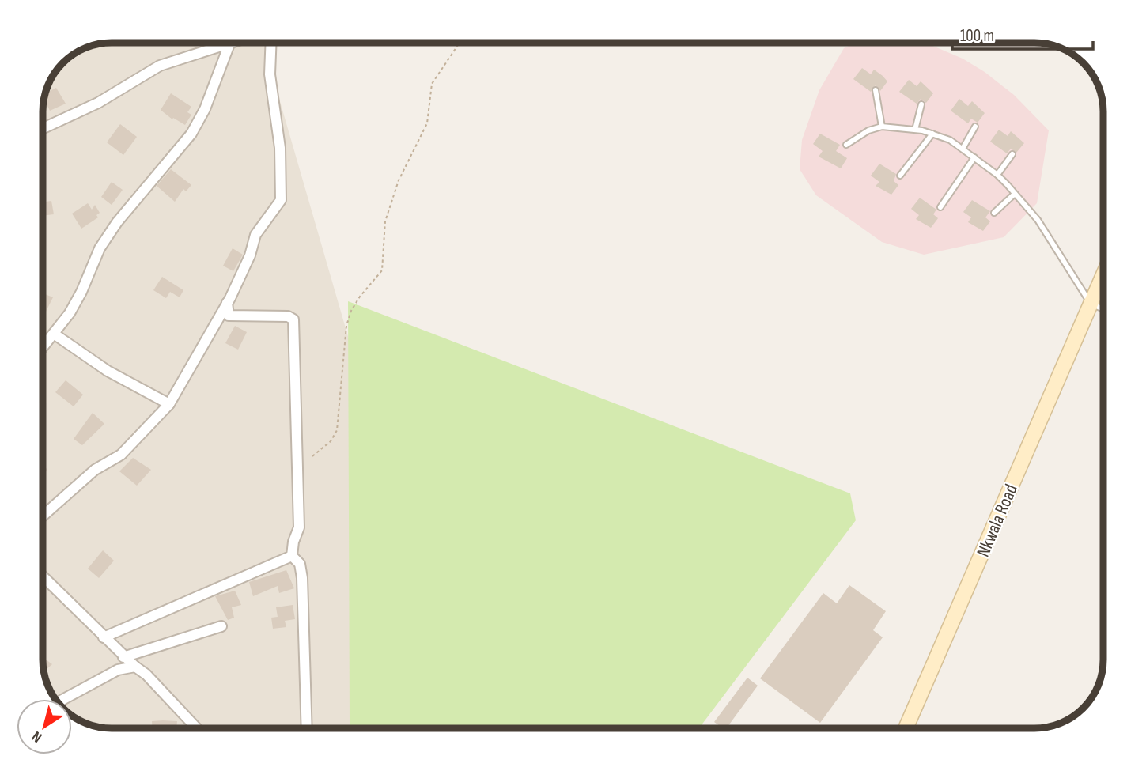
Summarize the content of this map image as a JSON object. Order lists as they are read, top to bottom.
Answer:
{
  "streets": {
    "street": ["Nkwala Road"]
  },
  "scale_bar": "100 m",
  "north": "bottom left"
}
